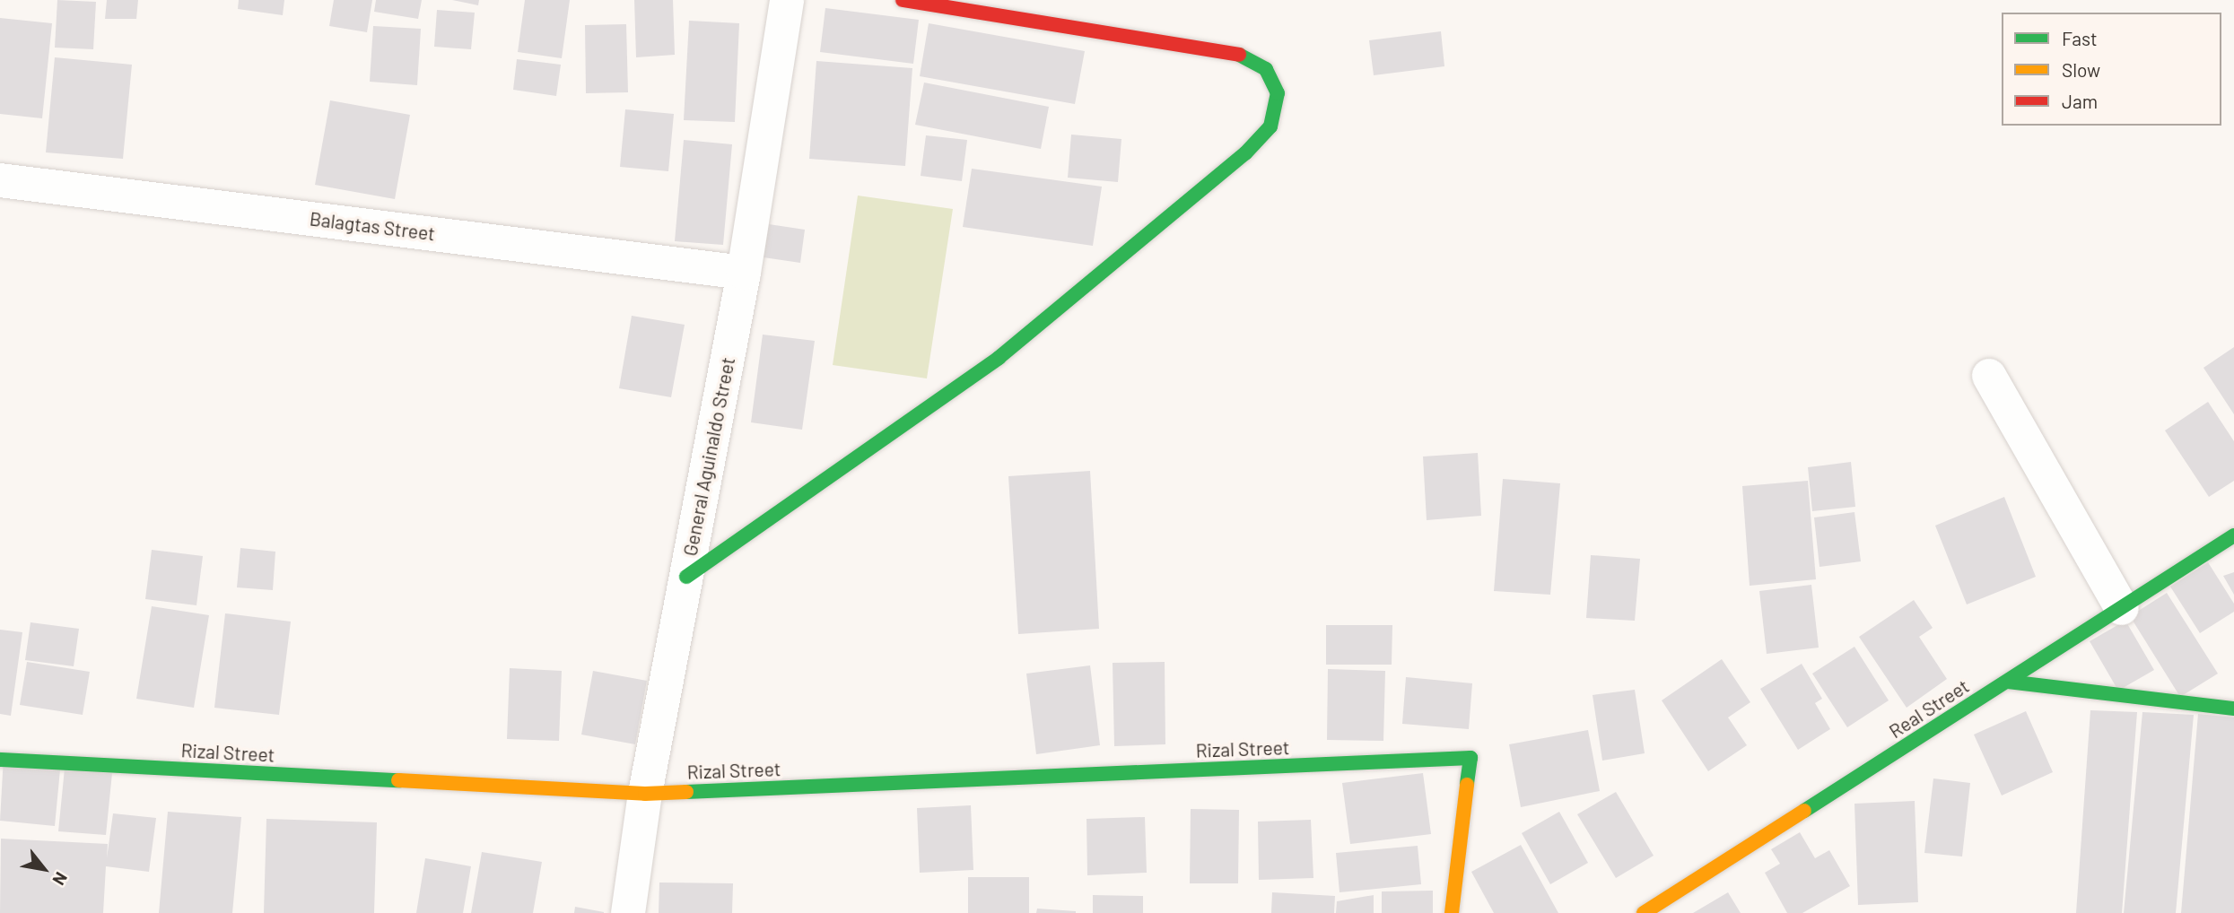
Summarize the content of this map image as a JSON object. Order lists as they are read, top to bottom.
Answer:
{
  "streets": {
    "street": [
      "Balagtas Street",
      "General Aguinaldo Street",
      "Real Street",
      "Rizal Street"
    ]
  },
  "crossings": [
    ["Balagtas Street", "General Aguinaldo Street"],
    ["General Aguinaldo Street", "Rizal Street"]
  ],
  "legend": ["Fast", "Slow", "Jam"],
  "north": "bottom right"
}
